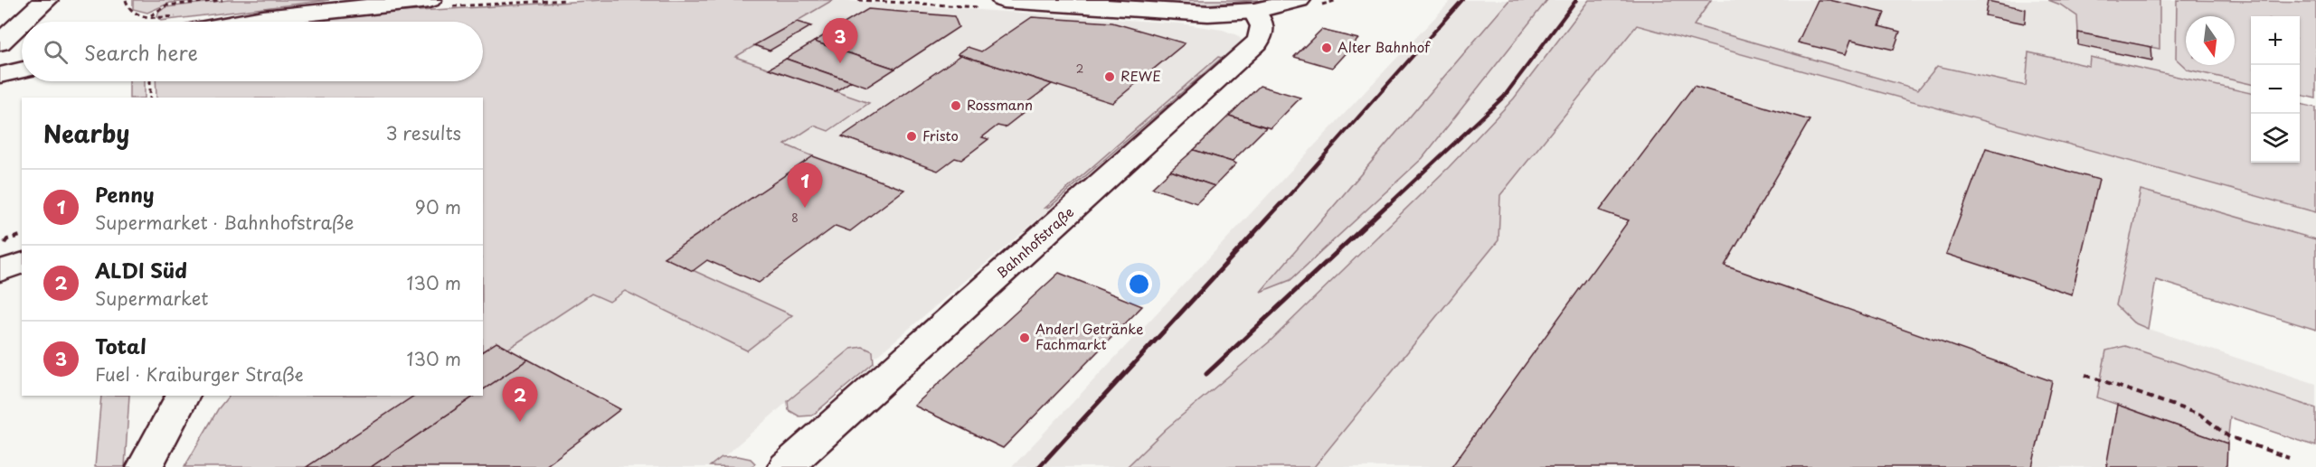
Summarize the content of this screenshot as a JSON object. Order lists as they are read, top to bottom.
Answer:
{
  "streets": {
    "street": ["Bahnhofstraße"]
  },
  "places": [
    "Alter Bahnhof",
    "REWE",
    "Rossmann",
    "Fristo",
    "Anderl Getränke Fachmarkt"
  ],
  "house_numbers": ["2", "8"],
  "north": "bottom",
  "page": {
    "map_buttons": ["+", "−"],
    "pins": ["3", "1", "2"],
    "search": "Search here",
    "heading": ["Nearby", "3 results"],
    "list": [
      {
        "mark": "1",
        "name": "Penny",
        "note": "Supermarket · Bahnhofstraße",
        "value": "90 m"
      },
      {
        "mark": "2",
        "name": "ALDI Süd",
        "note": "Supermarket",
        "value": "130 m"
      },
      {
        "mark": "3",
        "name": "Total",
        "note": "Fuel · Kraiburger Straße",
        "value": "130 m"
      }
    ]
  }
}
